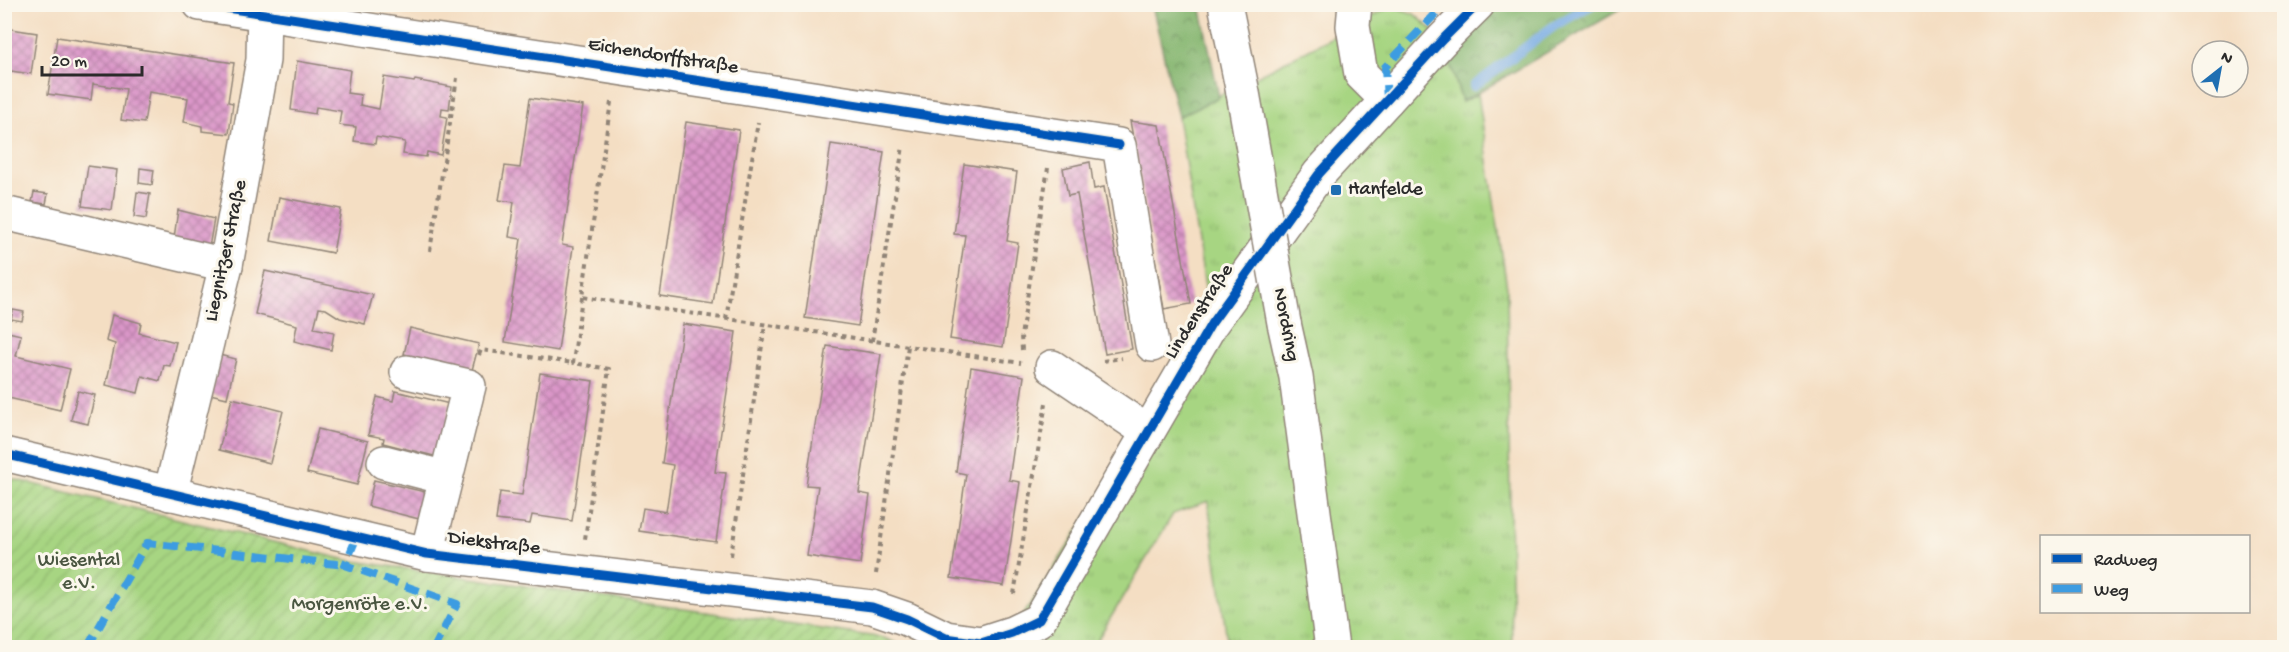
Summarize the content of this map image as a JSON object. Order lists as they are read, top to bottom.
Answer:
{
  "streets": {
    "street": [
      "Eichendorffstraße",
      "Liegnitzer Straße",
      "Lindenstraße",
      "Nordring",
      "Diekstraße"
    ]
  },
  "crossings": [
    ["Eichendorffstraße", "Liegnitzer Straße"],
    ["Liegnitzer Straße", "Diekstraße"]
  ],
  "parks": ["Wiesental e.V.", "Morgenröte e.V."],
  "places": {
    "transit": ["Hanfelde"]
  },
  "legend": ["Radweg", "Weg"],
  "scale_bar": "20 m",
  "north": "top right"
}
